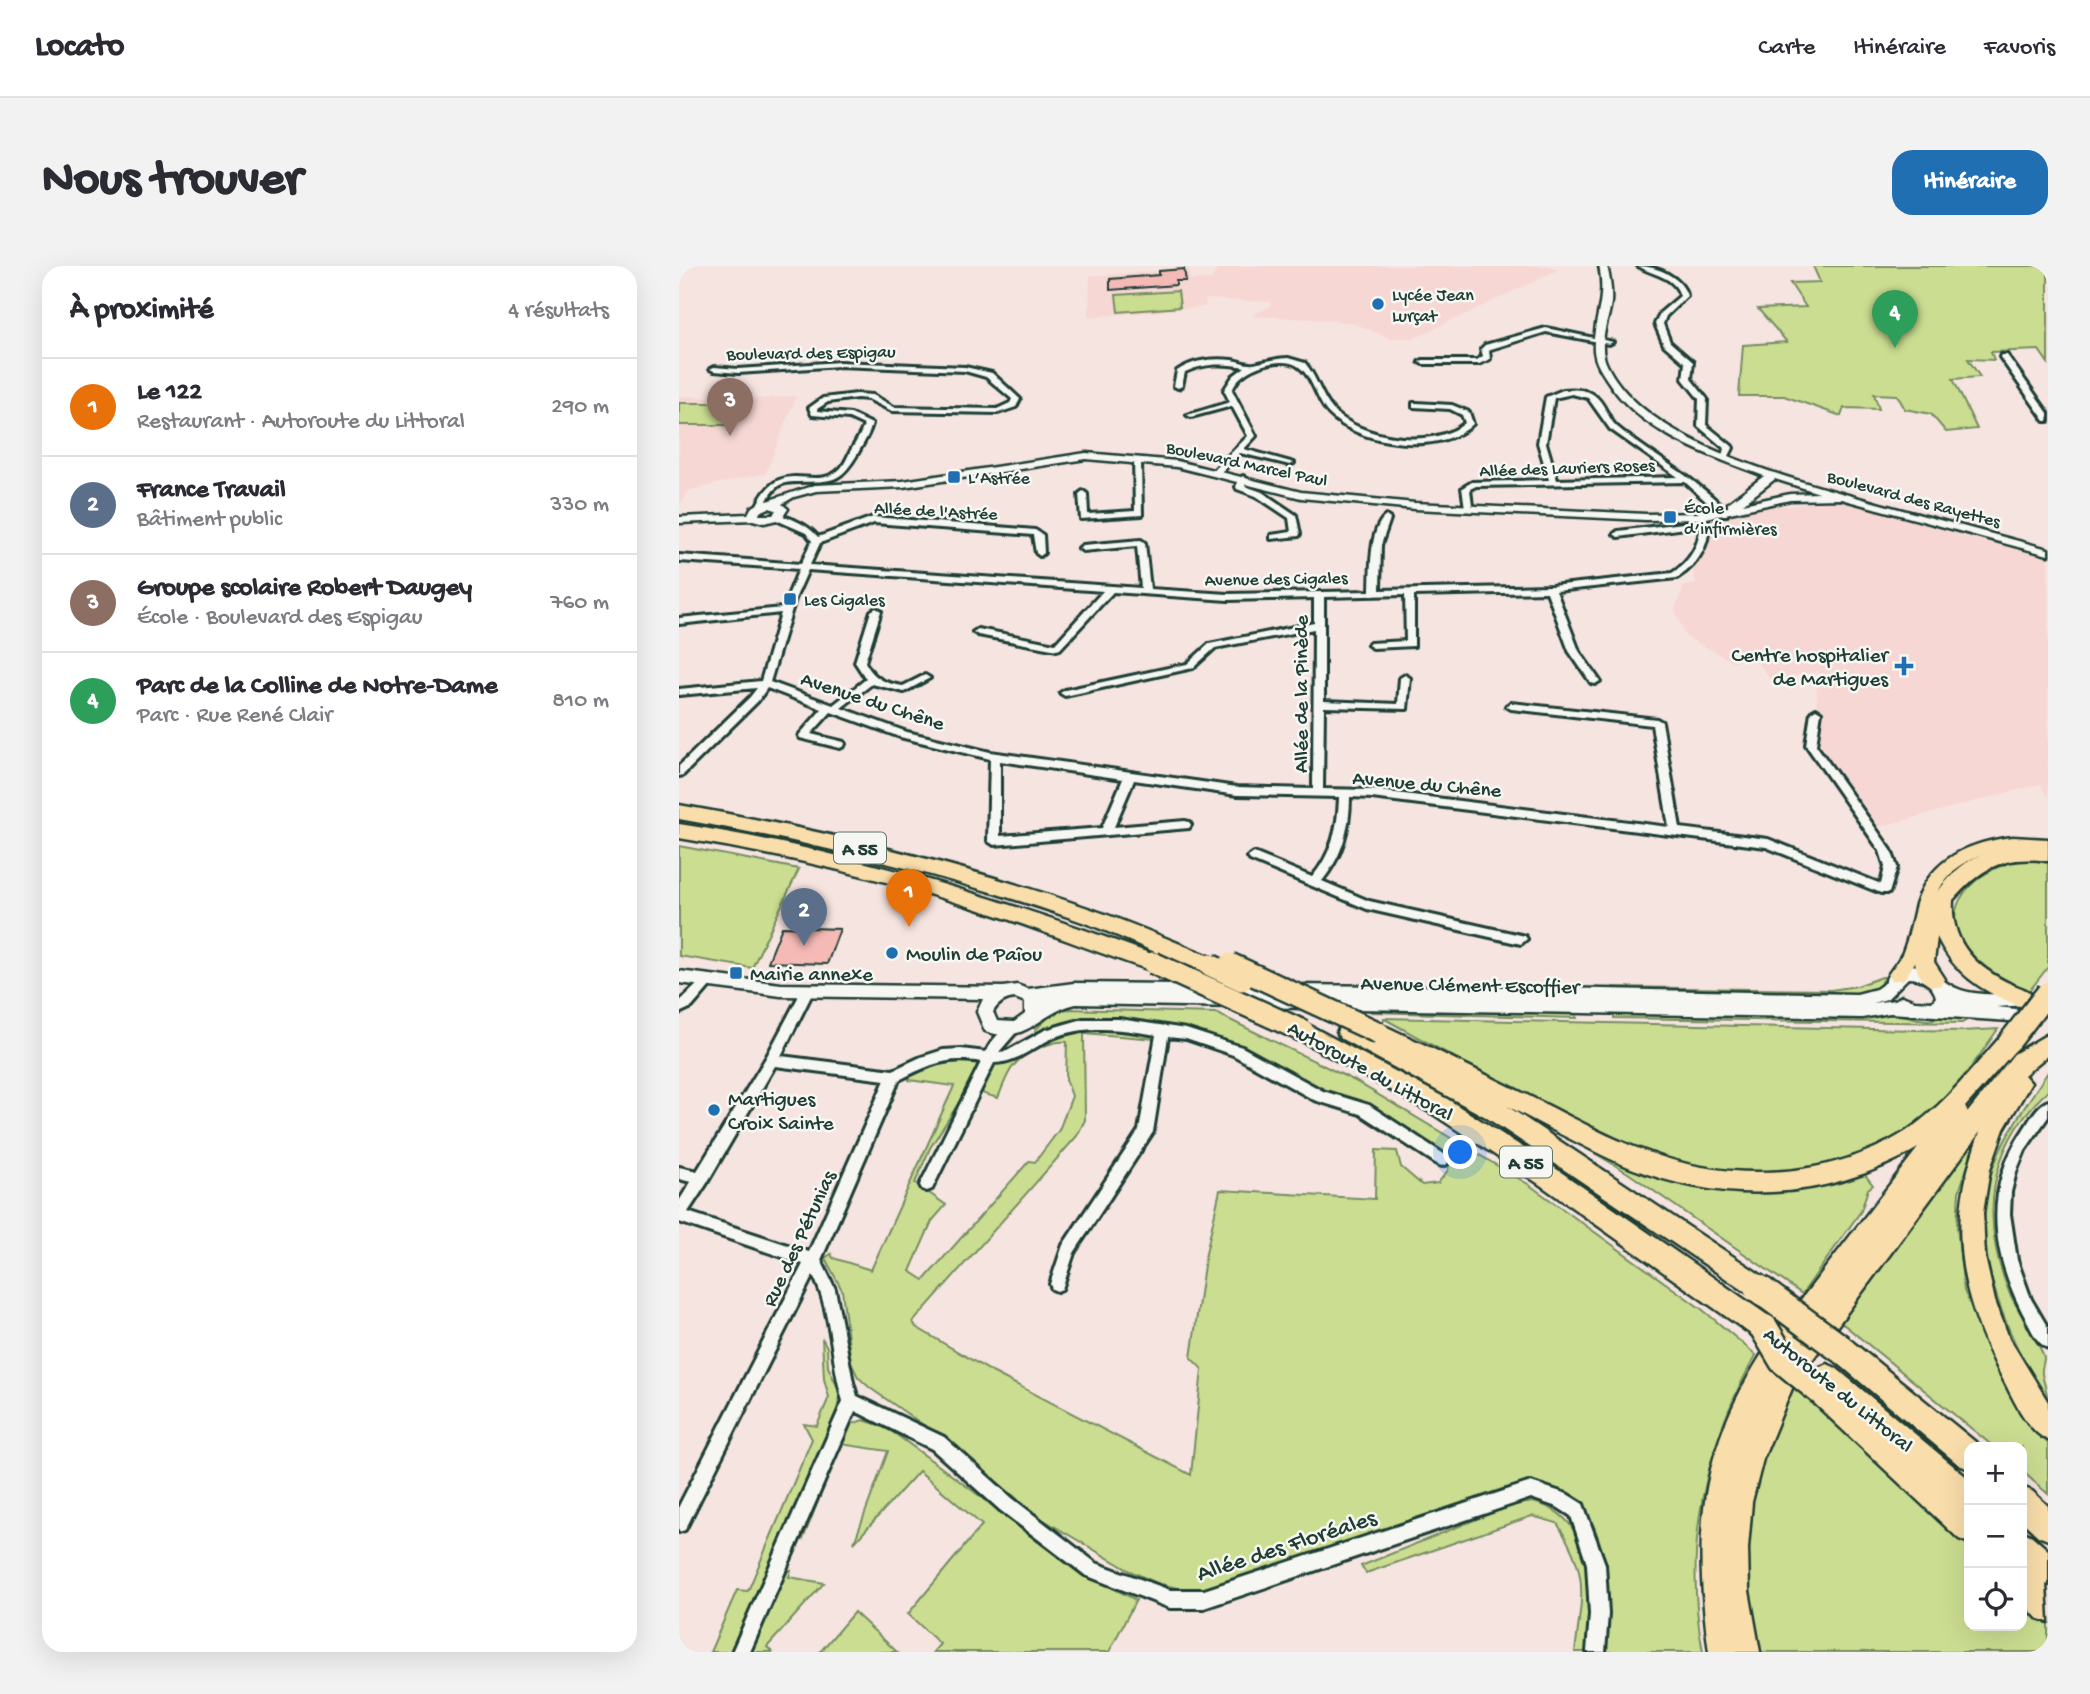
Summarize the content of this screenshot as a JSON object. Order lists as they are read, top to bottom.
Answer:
{
  "streets": {
    "highway": ["A 55", "Autoroute du Littoral"],
    "main road": ["Boulevard Marcel Paul", "Boulevard des Rayettes", "Avenue Clément Escoffier"],
    "street": [
      "Boulevard des Espigau",
      "Allée des Lauriers Roses",
      "Allée de l'Astrée",
      "Avenue des Cigales",
      "Allée de la Pinède",
      "Avenue du Chêne",
      "Rue des Pétunias",
      "Allée des Floréales"
    ]
  },
  "crossings": [
    ["Boulevard Marcel Paul", "Allée des Lauriers Roses"],
    ["Boulevard Marcel Paul", "Boulevard des Rayettes"],
    ["Boulevard Marcel Paul", "Avenue des Cigales"],
    ["Avenue des Cigales", "Allée de la Pinède"],
    ["Allée de la Pinède", "Avenue du Chêne"]
  ],
  "places": {
    "other": ["Lycée Jean Lurçat", "Moulin de Paîou", "Martigues Croix Sainte"],
    "transit": [
      "L’Astrée",
      "École d’infirmières",
      "Les Cigales",
      "Mairie annexe"
    ],
    "health": ["Centre hospitalier de Martigues"]
  },
  "page": {
    "header": "Locato",
    "nav": ["Carte", "Itinéraire", "Favoris"],
    "buttons": "Itinéraire",
    "title": "Nous trouver",
    "heading": ["À proximité", "4 résultats"],
    "pins": [
      "4",
      "3",
      "1",
      "2"
    ],
    "list": [
      {
        "mark": "1",
        "name": "Le 122",
        "note": "Restaurant · Autoroute du Littoral",
        "value": "290 m"
      },
      {
        "mark": "2",
        "name": "France Travail",
        "note": "Bâtiment public",
        "value": "330 m"
      },
      {
        "mark": "3",
        "name": "Groupe scolaire Robert Daugey",
        "note": "École · Boulevard des Espigau",
        "value": "760 m"
      },
      {
        "mark": "4",
        "name": "Parc de la Colline de Notre-Dame",
        "note": "Parc · Rue René Clair",
        "value": "810 m"
      }
    ],
    "map_buttons": ["+", "−"]
  }
}
